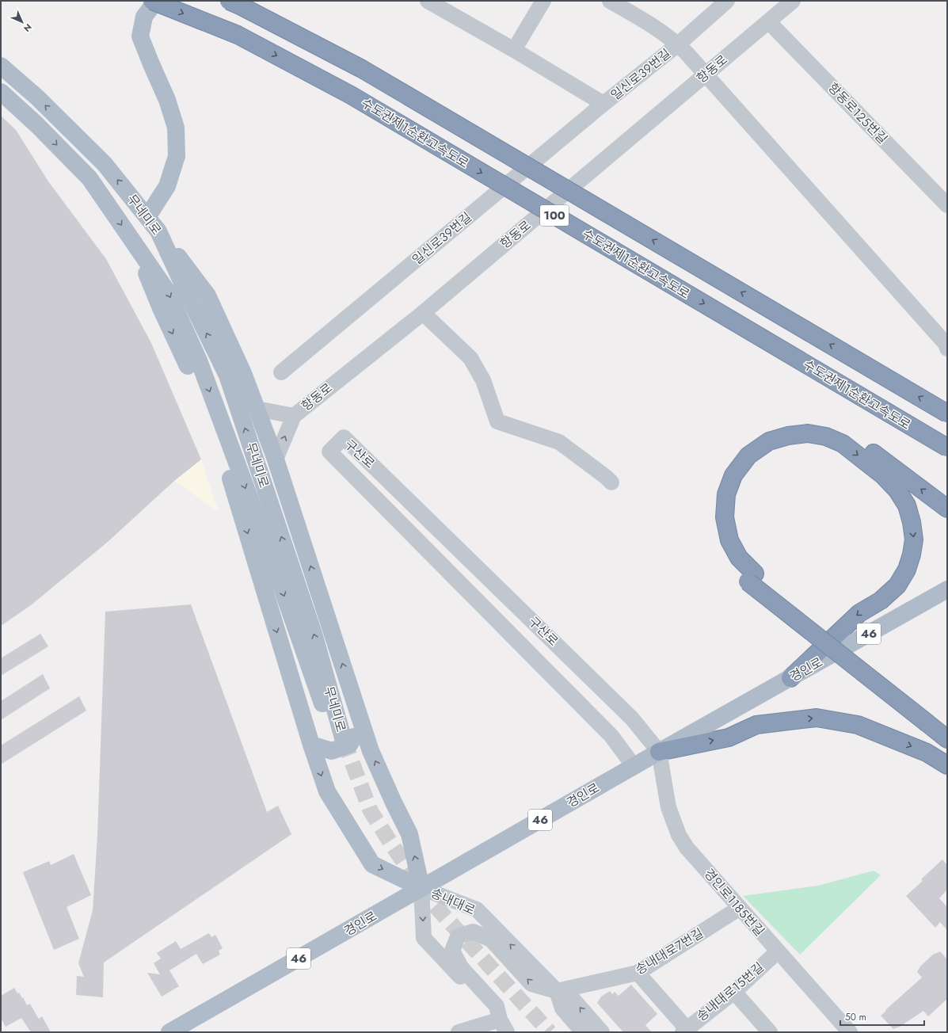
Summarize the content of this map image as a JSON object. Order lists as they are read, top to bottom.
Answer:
{
  "streets": {
    "highway": ["수도권제1순환고속도로", "100"],
    "main road": ["무네미로", "46", "경인로"],
    "street": [
      "항동로",
      "일신로39번길",
      "항동로125번길",
      "구산로",
      "송내대로",
      "경인로1185번길",
      "송내대로7번길",
      "송내대로15번길"
    ]
  },
  "crossings": [
    ["항동로", "항동로125번길"],
    ["구산로", "경인로"],
    ["구산로", "경인로1185번길"],
    ["경인로", "송내대로"],
    ["경인로", "경인로1185번길"],
    ["송내대로", "송내대로7번길"],
    ["경인로1185번길", "송내대로7번길"],
    ["경인로1185번길", "송내대로15번길"]
  ],
  "scale_bar": "50 m",
  "north": "bottom right"
}
